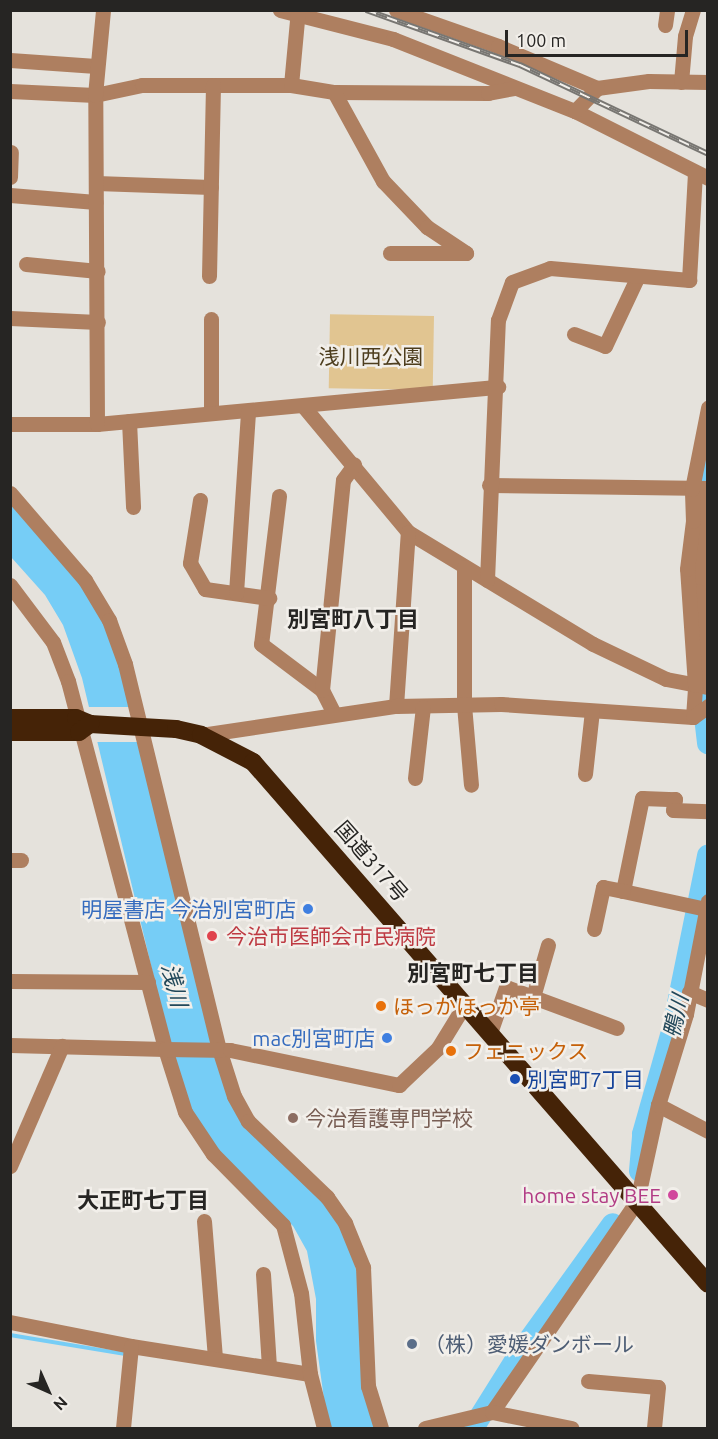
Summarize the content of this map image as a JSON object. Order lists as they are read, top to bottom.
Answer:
{
  "streets": {
    "highway": ["国道317号"]
  },
  "districts": ["別宮町八丁目", "別宮町七丁目", "大正町七丁目"],
  "water": ["浅川", "鴨川"],
  "parks": ["浅川西公園"],
  "places": [
    "明屋書店 今治別宮町店",
    "今治市医師会市民病院",
    "ほっかほっか亭",
    "mac別宮町店",
    "フェニックス",
    "別宮町7丁目",
    "今治看護専門学校",
    "home stay BEE",
    "（株）愛媛ダンボール"
  ],
  "scale_bar": "100 m",
  "north": "bottom right"
}
